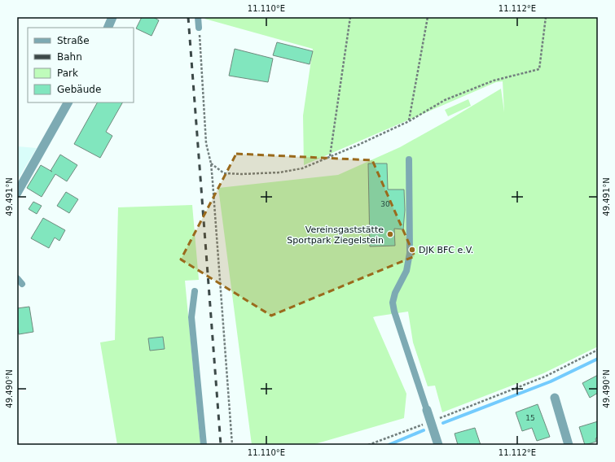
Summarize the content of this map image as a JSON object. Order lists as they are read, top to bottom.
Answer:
{
  "places": ["Vereinsgaststätte Sportpark Ziegelstein", "DJK BFC e.V."],
  "house_numbers": ["30", "15"],
  "legend": [
    "Straße",
    "Bahn",
    "Park",
    "Gebäude"
  ],
  "coordinates": [
    "11.110°E",
    "11.112°E",
    "49.491°N",
    "49.490°N"
  ]
}
